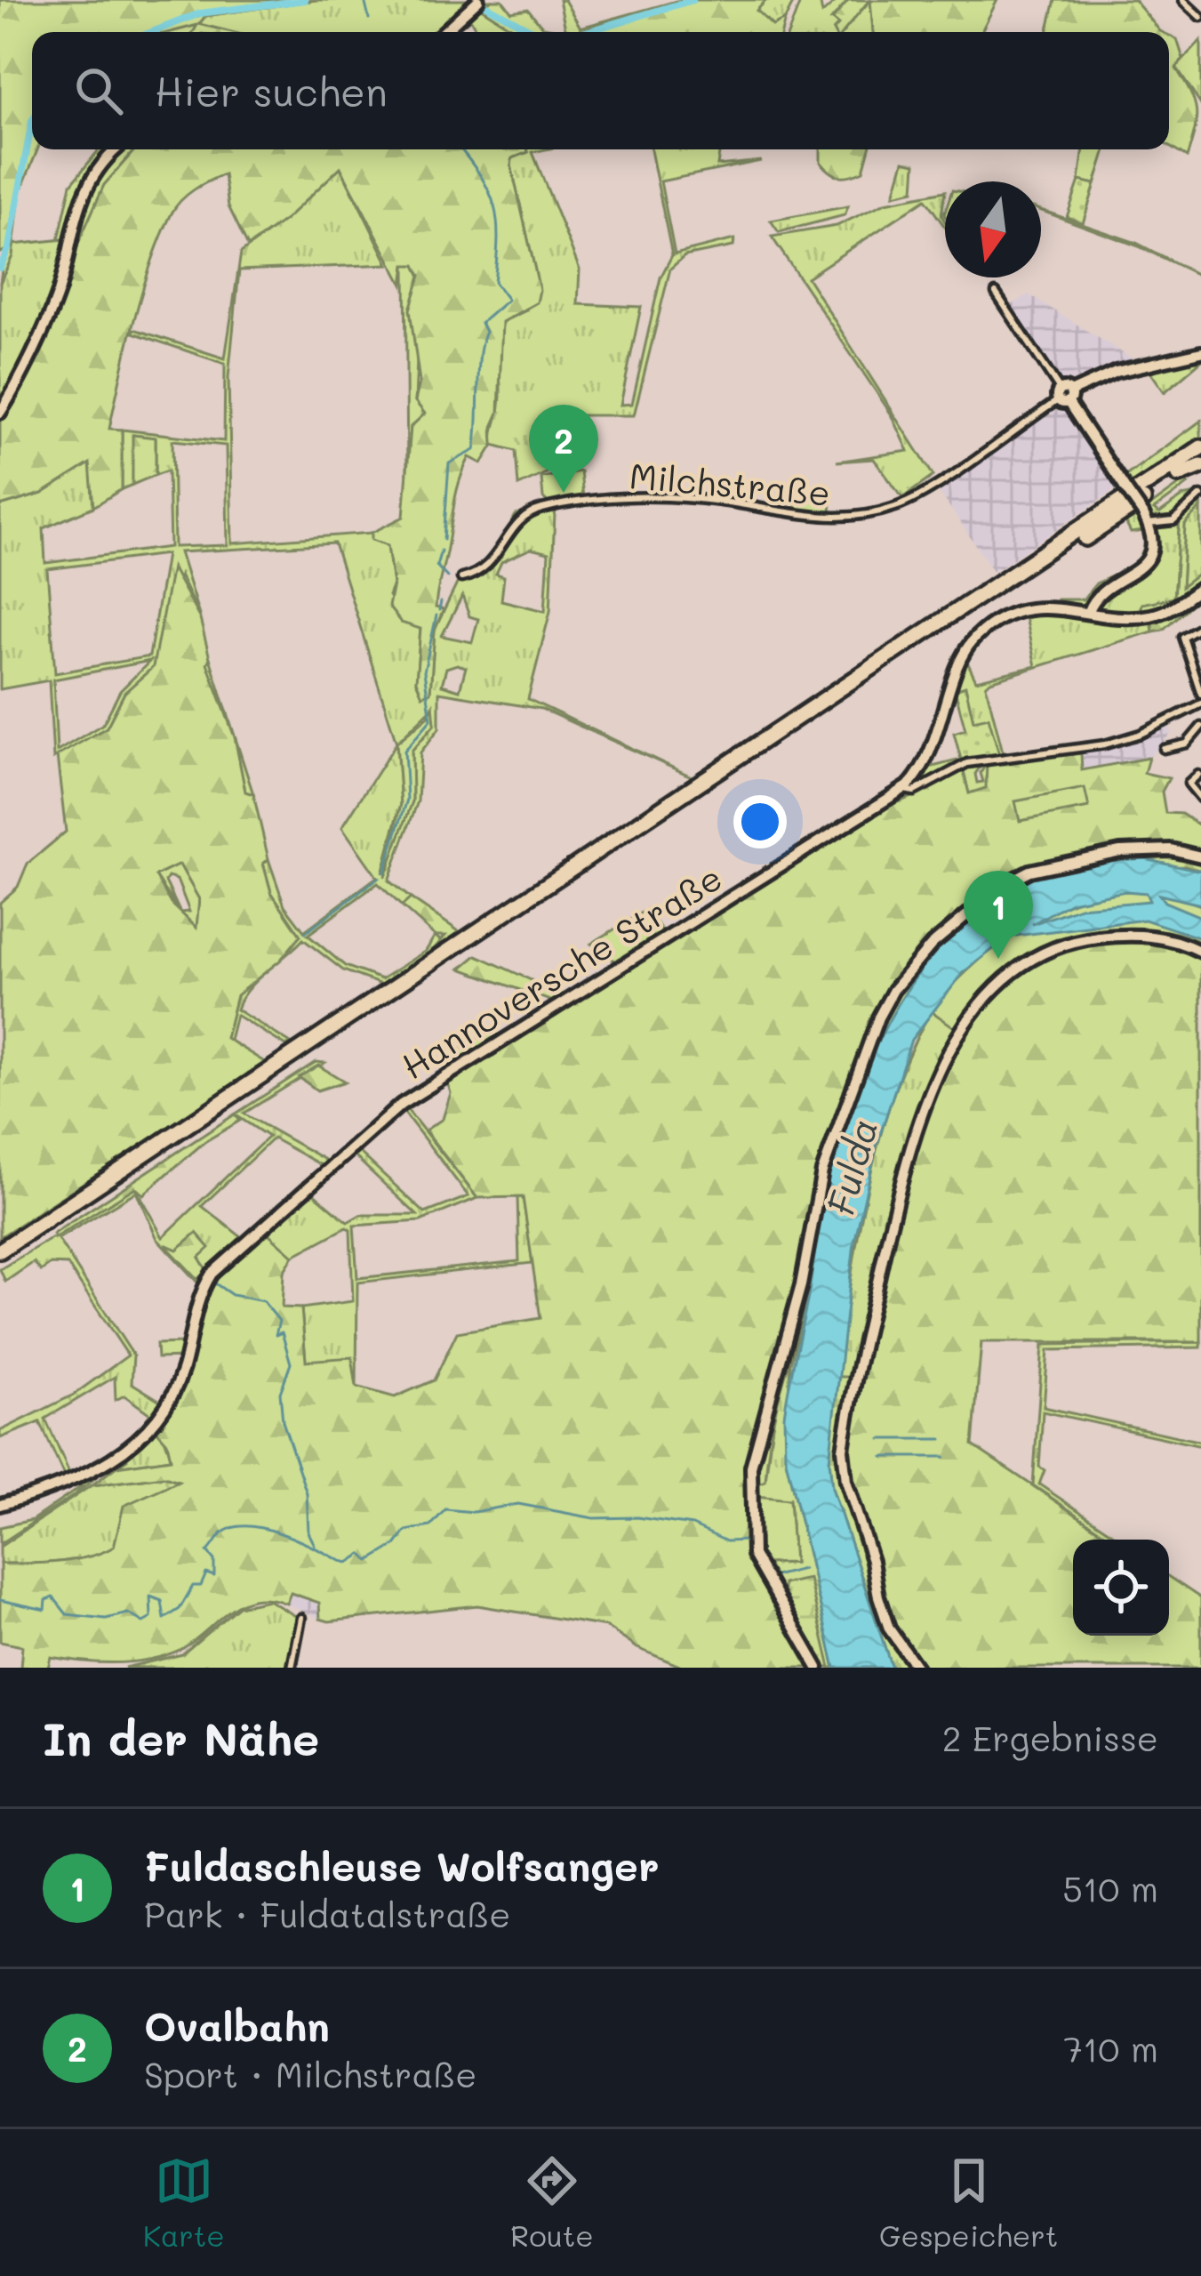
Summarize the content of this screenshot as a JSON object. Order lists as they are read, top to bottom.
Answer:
{
  "streets": {
    "main road": ["Hannoversche Straße"],
    "street": ["Milchstraße"]
  },
  "water": ["Fulda"],
  "north": "bottom",
  "page": {
    "search": "Hier suchen",
    "pins": ["2", "1"],
    "heading": ["In der Nähe", "2 Ergebnisse"],
    "list": [
      {
        "mark": "1",
        "name": "Fuldaschleuse Wolfsanger",
        "note": "Park · Fuldatalstraße",
        "value": "510 m"
      },
      {
        "mark": "2",
        "name": "Ovalbahn",
        "note": "Sport · Milchstraße",
        "value": "710 m"
      }
    ],
    "nav": ["Karte", "Route", "Gespeichert"]
  }
}
